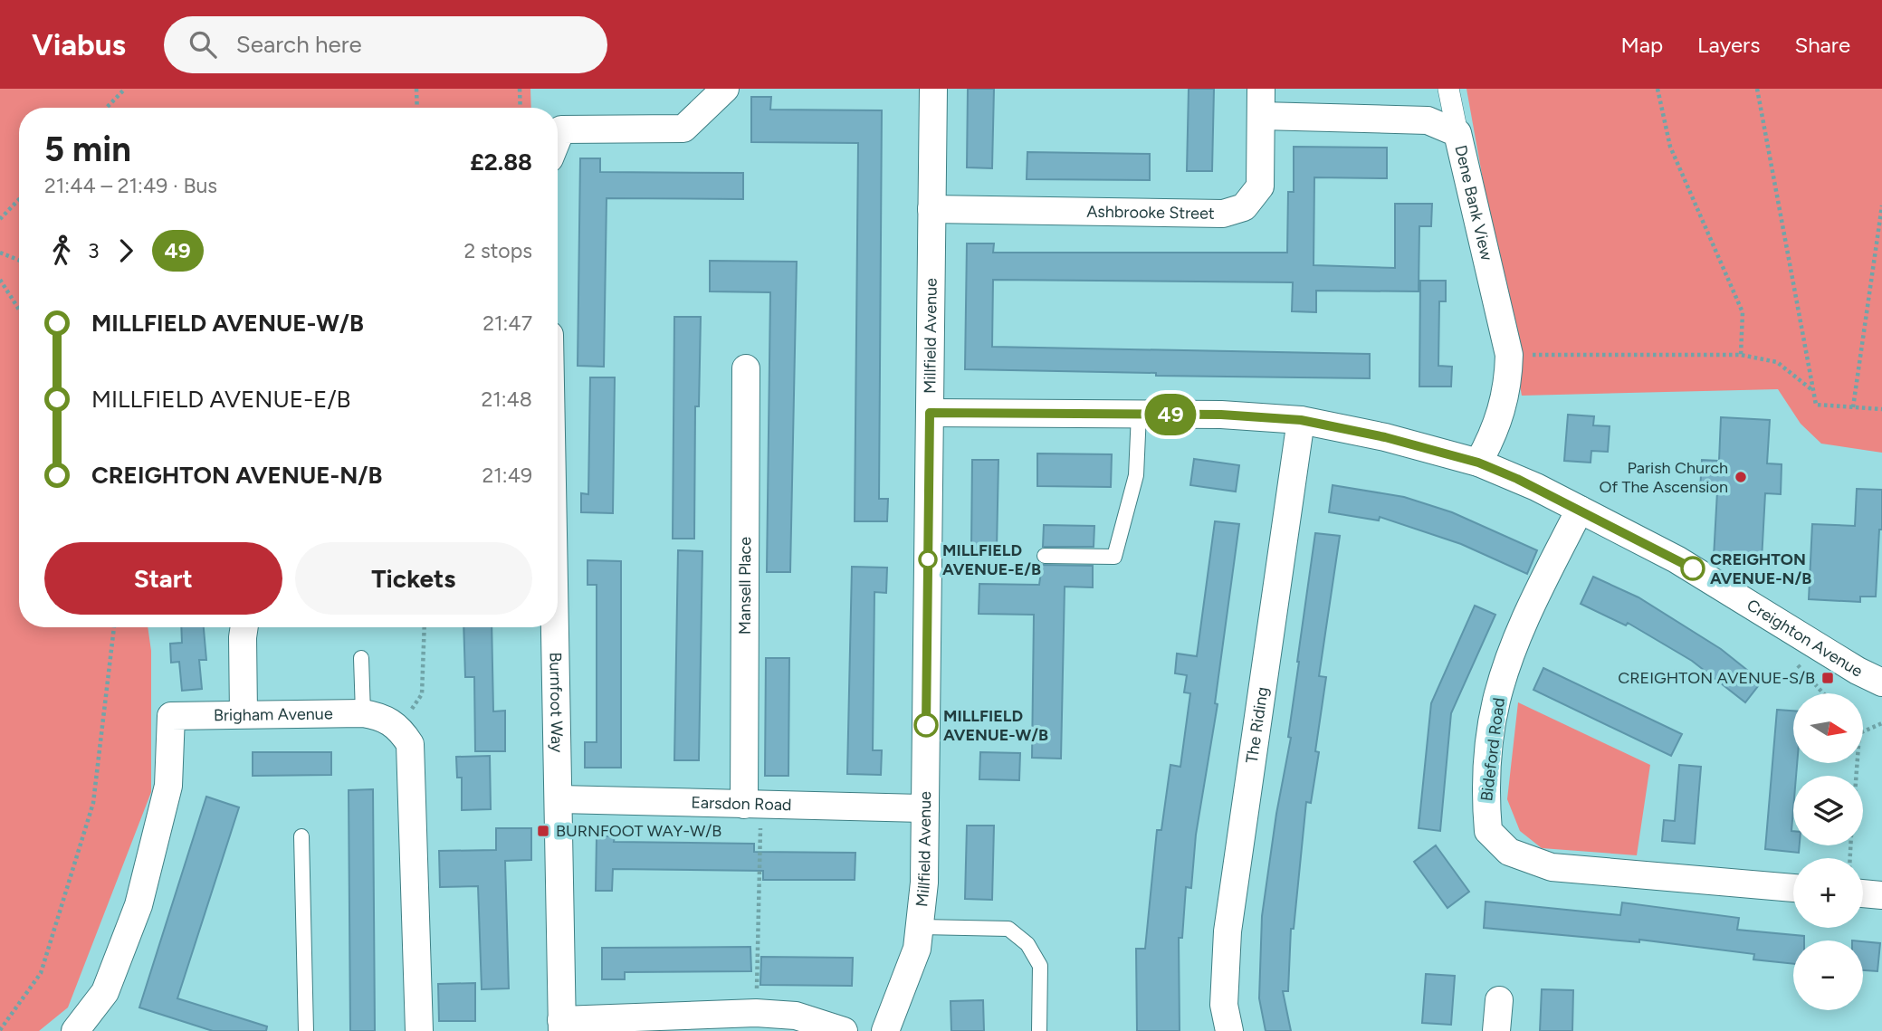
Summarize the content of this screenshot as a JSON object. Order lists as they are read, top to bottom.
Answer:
{
  "streets": {
    "street": [
      "Dene Bank View",
      "Ashbrooke Street",
      "Millfield Avenue",
      "Mansell Place",
      "Creighton Avenue",
      "Burnfoot Way",
      "Brigham Avenue",
      "The Riding",
      "Bideford Road",
      "Earsdon Road"
    ]
  },
  "crossings": [
    ["Dene Bank View", "Ashbrooke Street"],
    ["Dene Bank View", "Creighton Avenue"],
    ["Ashbrooke Street", "Millfield Avenue"],
    ["Millfield Avenue", "Creighton Avenue"],
    ["Millfield Avenue", "Earsdon Road"],
    ["Mansell Place", "Earsdon Road"],
    ["Creighton Avenue", "The Riding"],
    ["Creighton Avenue", "Bideford Road"],
    ["Burnfoot Way", "Earsdon Road"]
  ],
  "places": {
    "other": [
      "Parish Church Of The Ascension",
      "MILLFIELD AVENUE-E/B",
      "CREIGHTON AVENUE-N/B",
      "MILLFIELD AVENUE-W/B"
    ],
    "transit": ["CREIGHTON AVENUE-S/B", "BURNFOOT WAY-W/B"]
  },
  "lines": ["bus line 49"],
  "north": "right",
  "page": {
    "header": "Viabus",
    "search": "Search here",
    "nav": ["Map", "Layers", "Share"],
    "on_map": "49",
    "heading": ["5 min", "21:44 – 21:49 · Bus", "£2.88"],
    "legs": ["3", "49", "2 stops"],
    "list": [
      {
        "name": "MILLFIELD AVENUE-W/B",
        "value": "21:47"
      },
      {
        "name": "MILLFIELD AVENUE-E/B",
        "value": "21:48"
      },
      {
        "name": "CREIGHTON AVENUE-N/B",
        "value": "21:49"
      }
    ],
    "buttons": ["Start", "Tickets"],
    "map_buttons": ["+", "−"]
  }
}
